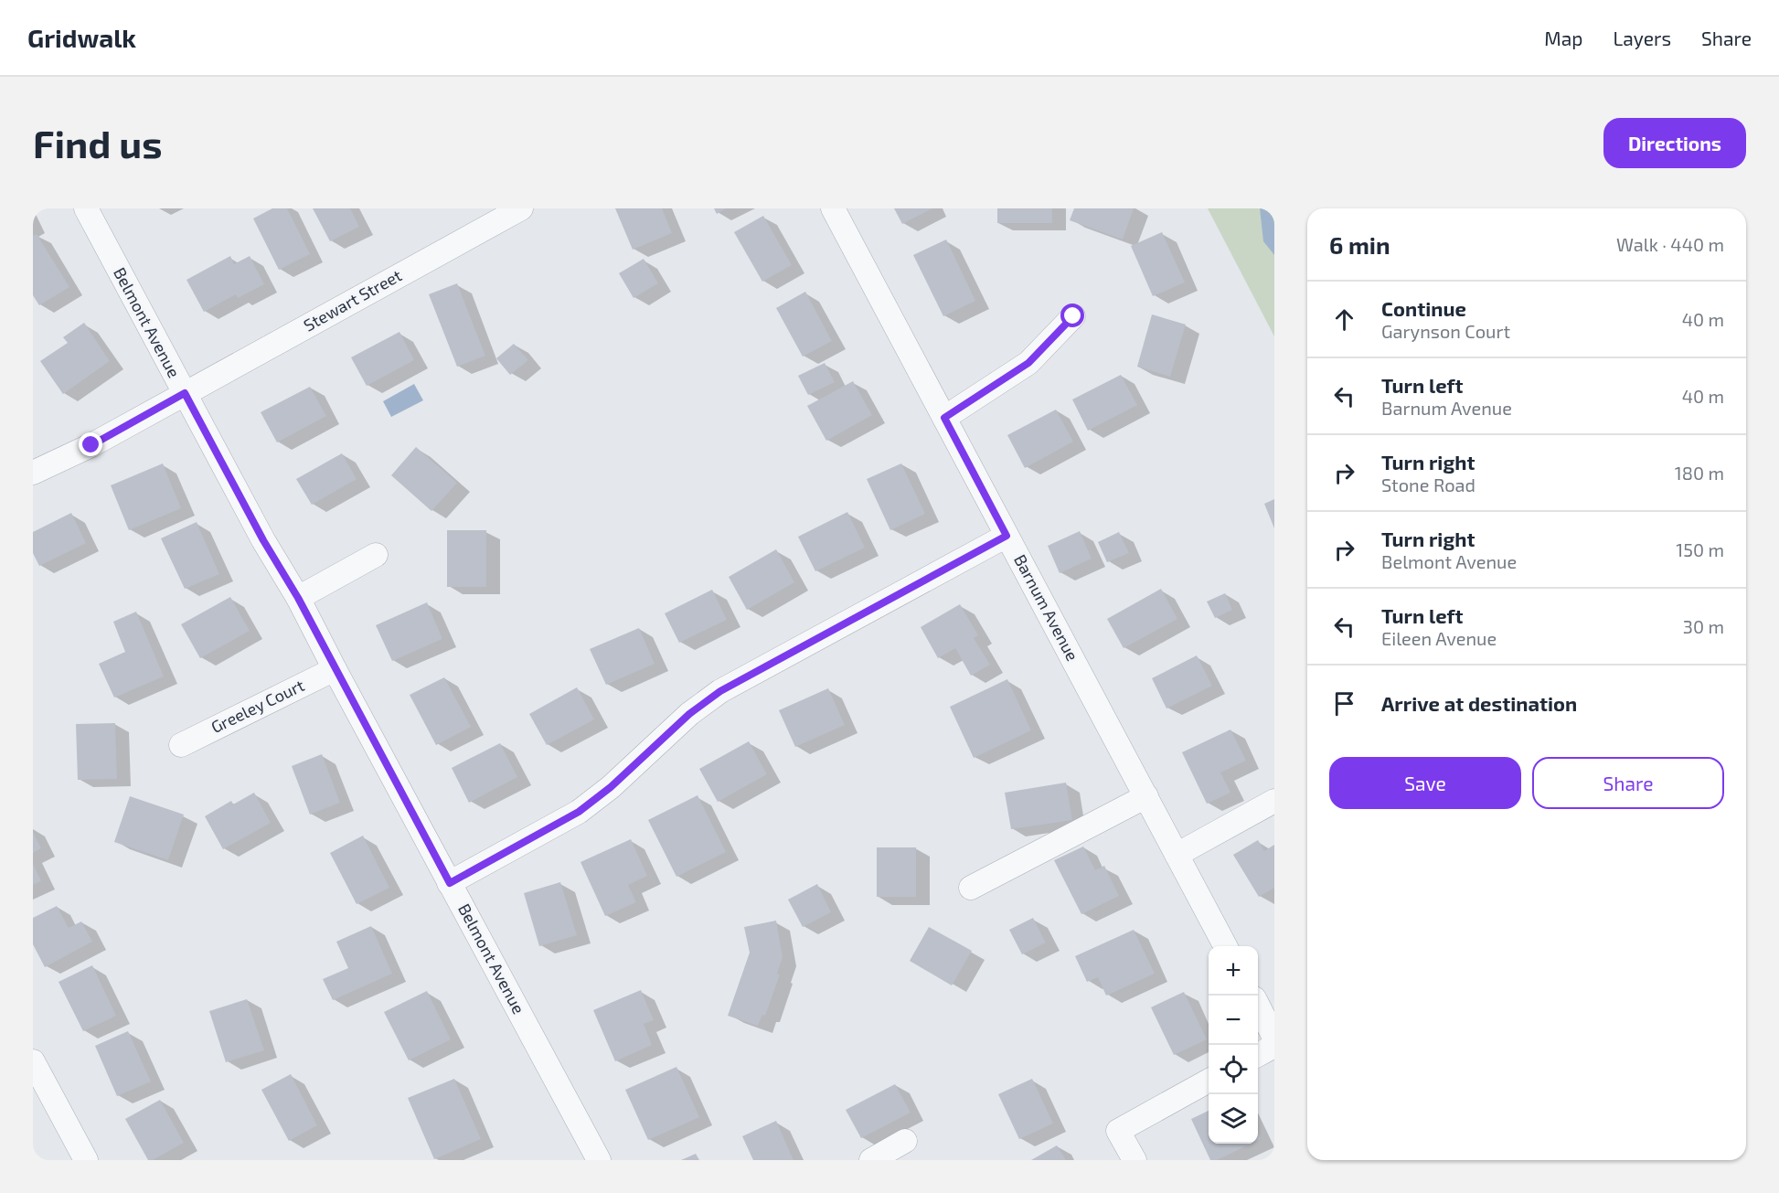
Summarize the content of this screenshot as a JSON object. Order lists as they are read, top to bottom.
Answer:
{
  "streets": {
    "street": [
      "Stewart Street",
      "Belmont Avenue",
      "Barnum Avenue",
      "Greeley Court"
    ]
  },
  "crossings": [
    ["Stewart Street", "Belmont Avenue"],
    ["Belmont Avenue", "Greeley Court"]
  ],
  "page": {
    "header": "Gridwalk",
    "nav": ["Map", "Layers", "Share"],
    "buttons": [
      "Directions",
      ["Save", "Share"]
    ],
    "title": "Find us",
    "heading": ["6 min", "Walk · 440 m"],
    "list": [
      ["Continue", "Garynson Court", "40 m"],
      ["Turn left", "Barnum Avenue", "40 m"],
      ["Turn right", "Stone Road", "180 m"],
      ["Turn right", "Belmont Avenue", "150 m"],
      ["Turn left", "Eileen Avenue", "30 m"],
      "Arrive at destination"
    ],
    "map_buttons": ["+", "−"]
  }
}
